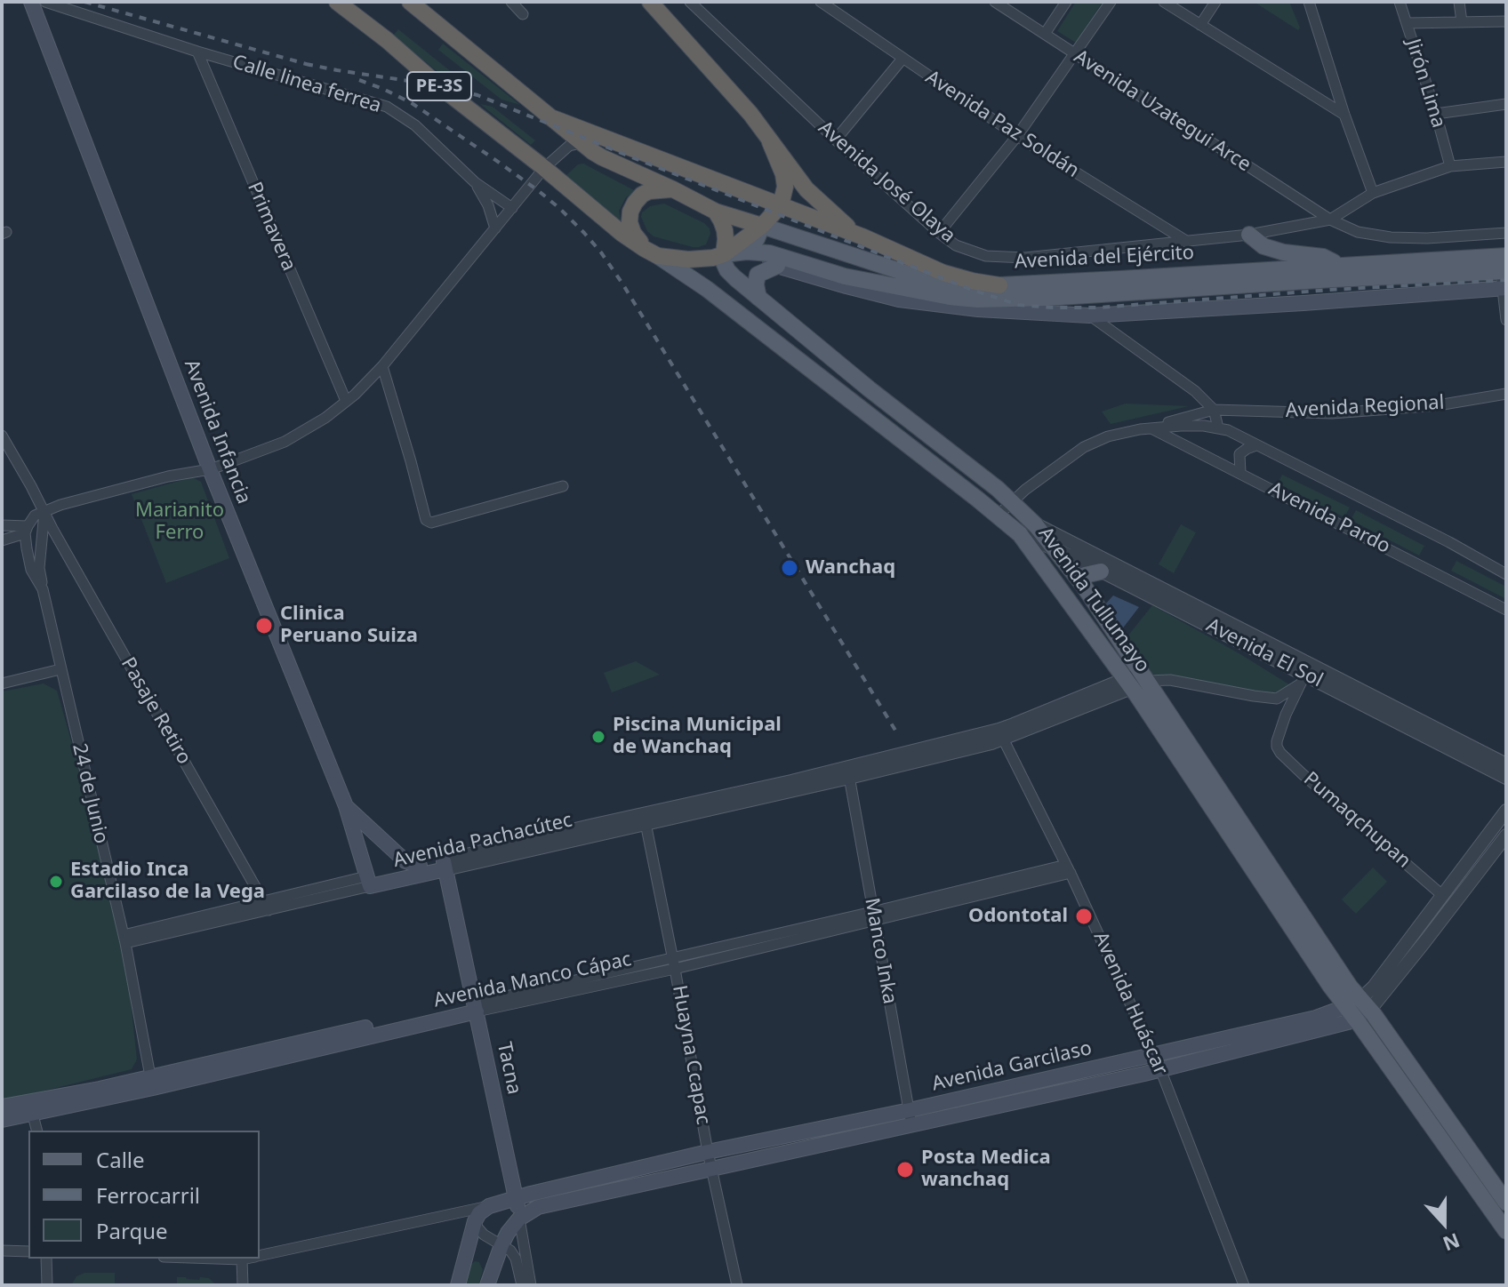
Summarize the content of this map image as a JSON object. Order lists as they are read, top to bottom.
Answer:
{
  "streets": {
    "highway": ["PE-3S", "Avenida del Ejército", "Avenida Tullumayo"],
    "main road": [
      "Avenida Infancia",
      "Avenida Pachacútec",
      "Avenida Manco Cápac",
      "Avenida Garcilaso",
      "Tacna"
    ],
    "street": [
      "Jirón Lima",
      "Calle linea ferrea",
      "Avenida Uzategui Arce",
      "Avenida Paz Soldán",
      "Avenida José Olaya",
      "Primavera",
      "Avenida Regional",
      "Avenida Pardo",
      "Avenida El Sol",
      "Pasaje Retiro",
      "24 de Junio",
      "Pumaqchupan",
      "Manco Inka",
      "Avenida Huáscar",
      "Huayna Ccapac"
    ]
  },
  "crossings": [
    ["Calle linea ferrea", "Primavera"],
    ["PE-3S", "Avenida del Ejército"],
    ["PE-3S", "Avenida Tullumayo"],
    ["Avenida Uzategui Arce", "Avenida José Olaya"],
    ["Avenida Paz Soldán", "Avenida José Olaya"],
    ["Avenida del Ejército", "Avenida Tullumayo"],
    ["Avenida Regional", "Avenida Pardo"],
    ["Avenida Infancia", "Avenida Pachacútec"],
    ["Avenida Pardo", "Avenida Tullumayo"],
    ["Avenida Tullumayo", "Avenida El Sol"],
    ["Avenida Tullumayo", "Avenida Pachacútec"],
    ["Avenida Tullumayo", "Avenida Garcilaso"],
    ["Pasaje Retiro", "Avenida Pachacútec"],
    ["24 de Junio", "Avenida Pachacútec"],
    ["24 de Junio", "Avenida Manco Cápac"],
    ["Pumaqchupan", "Avenida Garcilaso"],
    ["Avenida Pachacútec", "Manco Inka"],
    ["Avenida Pachacútec", "Avenida Huáscar"],
    ["Avenida Pachacútec", "Huayna Ccapac"],
    ["Avenida Pachacútec", "Tacna"],
    ["Manco Inka", "Avenida Manco Cápac"],
    ["Manco Inka", "Avenida Garcilaso"],
    ["Avenida Manco Cápac", "Avenida Huáscar"],
    ["Avenida Manco Cápac", "Huayna Ccapac"],
    ["Avenida Manco Cápac", "Tacna"],
    ["Avenida Huáscar", "Avenida Garcilaso"],
    ["Huayna Ccapac", "Avenida Garcilaso"],
    ["Avenida Garcilaso", "Tacna"]
  ],
  "parks": ["Marianito Ferro"],
  "places": [
    "Wanchaq",
    "Clinica Peruano Suiza",
    "Piscina Municipal de Wanchaq",
    "Estadio Inca Garcilaso de la Vega",
    "Odontotal",
    "Posta Medica wanchaq"
  ],
  "legend": ["Calle", "Ferrocarril", "Parque"],
  "north": "bottom"
}
